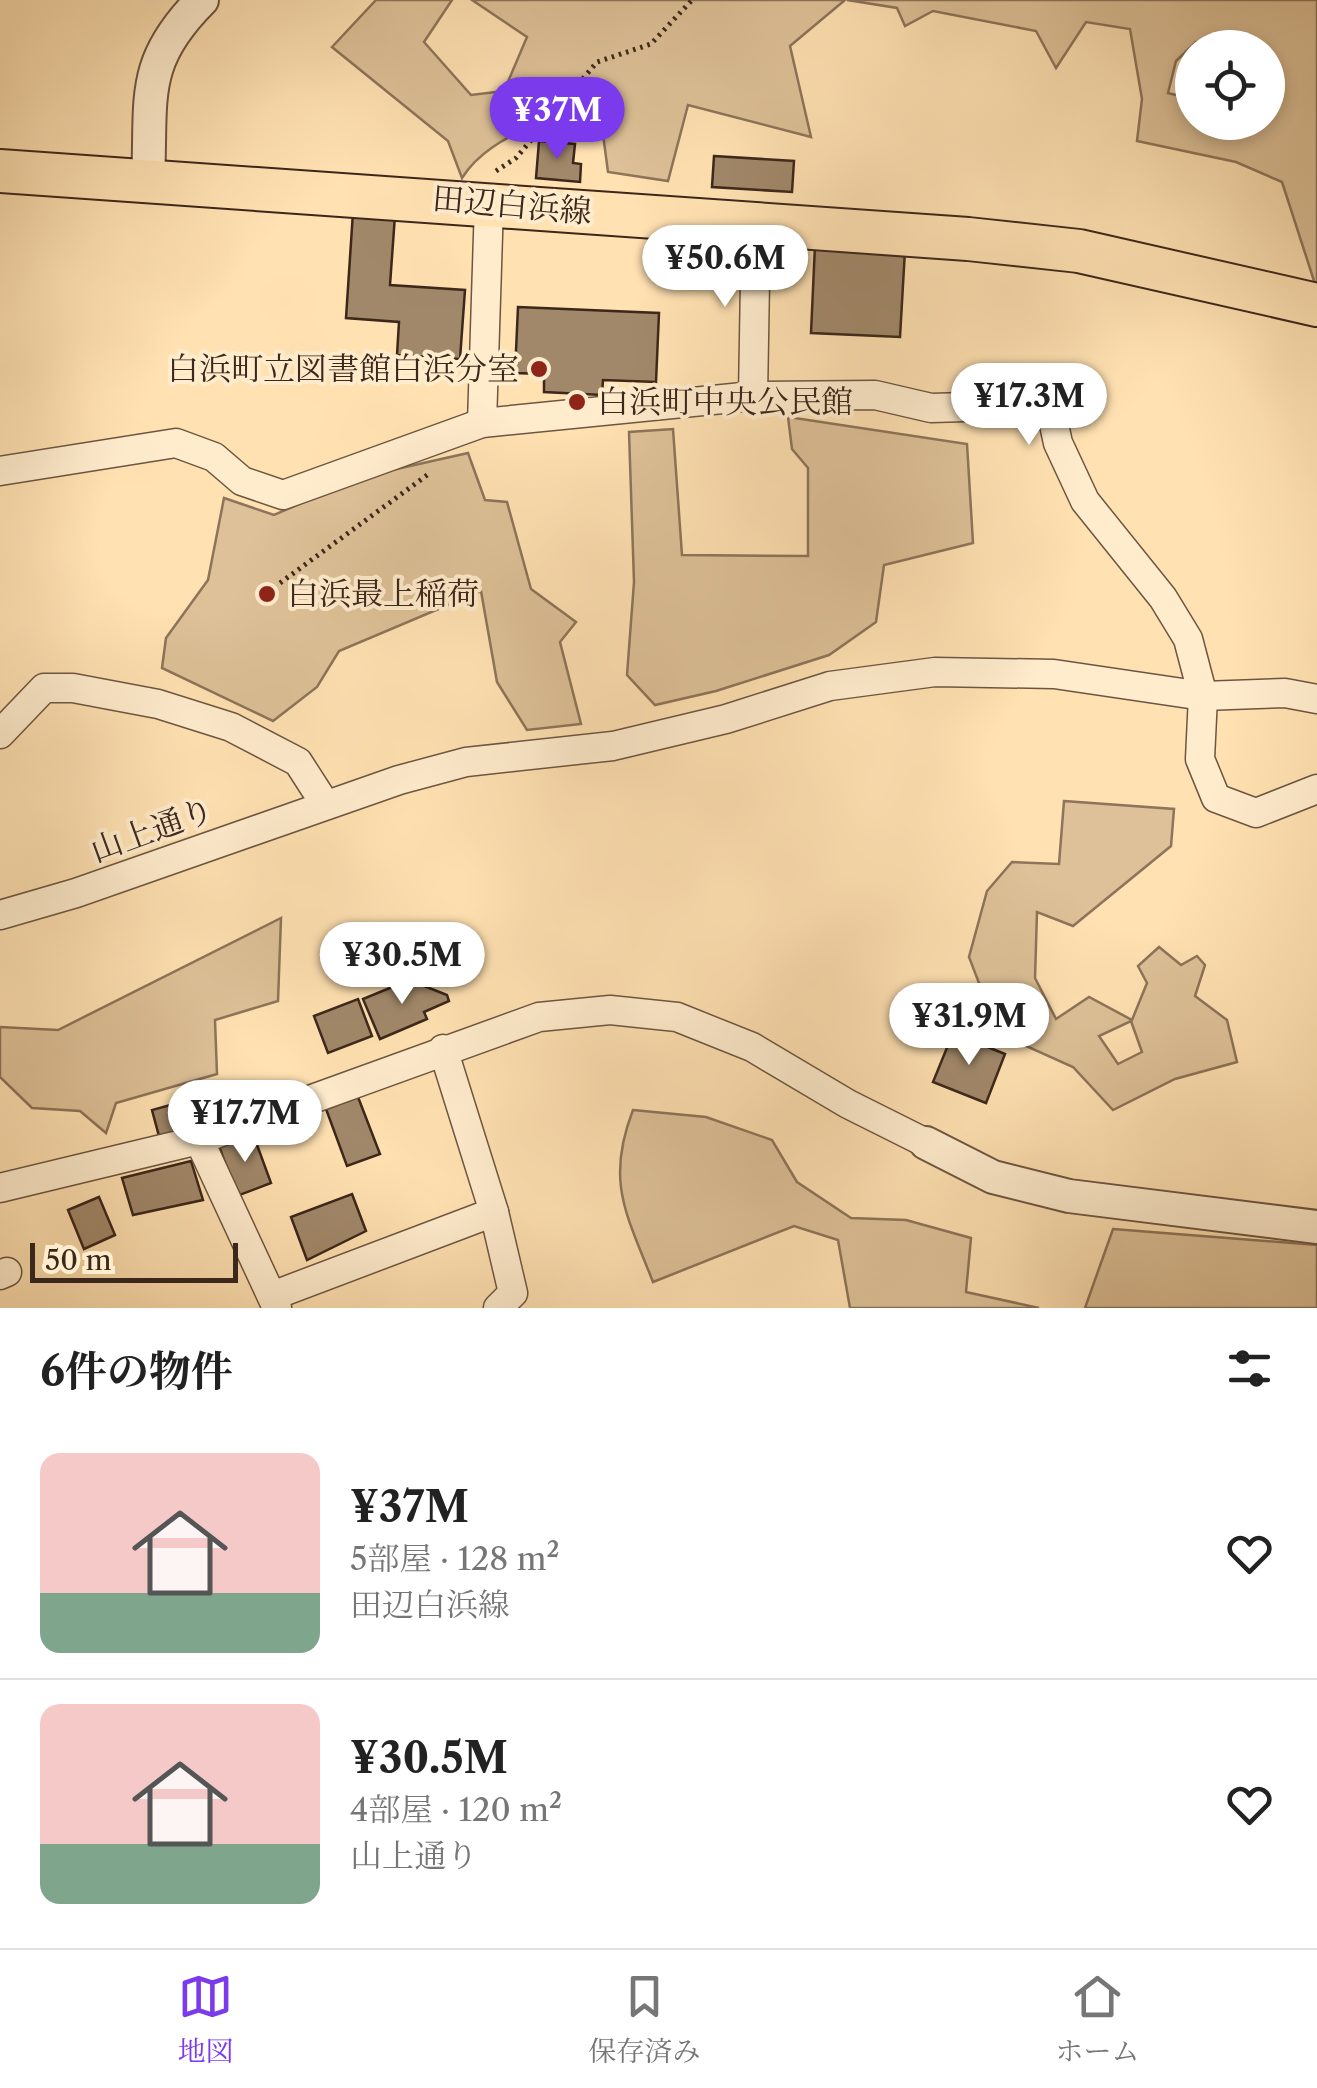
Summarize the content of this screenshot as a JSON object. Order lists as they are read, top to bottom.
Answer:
{
  "streets": {
    "main road": ["田辺白浜線"],
    "street": ["山上通り"]
  },
  "places": ["白浜町立図書館白浜分室", "白浜町中央公民館", "白浜最上稲荷"],
  "scale_bar": "50 m",
  "page": {
    "price": [
      "¥37M",
      "¥50.6M",
      "¥17.3M",
      "¥30.5M",
      "¥31.9M",
      "¥17.7M"
    ],
    "scale": "50 m",
    "heading": "6件の物件",
    "list": [
      {
        "name": "¥37M",
        "note": "5部屋 · 128 m² · 田辺白浜線"
      },
      {
        "name": "¥30.5M",
        "note": "4部屋 · 120 m² · 山上通り"
      }
    ],
    "tabs": ["地図", "保存済み", "ホーム"]
  }
}
